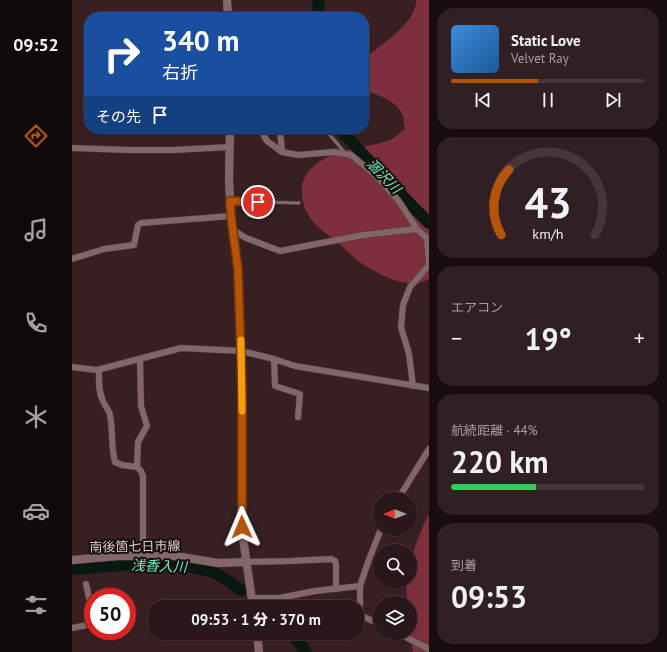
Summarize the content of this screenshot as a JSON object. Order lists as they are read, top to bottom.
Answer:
{
  "streets": {
    "main road": ["南後箇七日市線"]
  },
  "water": ["涸沢川", "浅香入川"],
  "north": "left",
  "page": {
    "tabs": "09:52",
    "turn": ["340 m", "右折"],
    "song": ["Static Love", "Velvet Ray"],
    "then": "その先",
    "tile": [
      "エアコン",
      ["航続距離 · 44%", "220 km"],
      ["到着", "09:53"]
    ],
    "heat": ["−", "19°", "+"],
    "limit": "50",
    "trip": "09:53 · 1 分 · 370 m",
    "gauge": ["43", "km/h"]
  }
}
